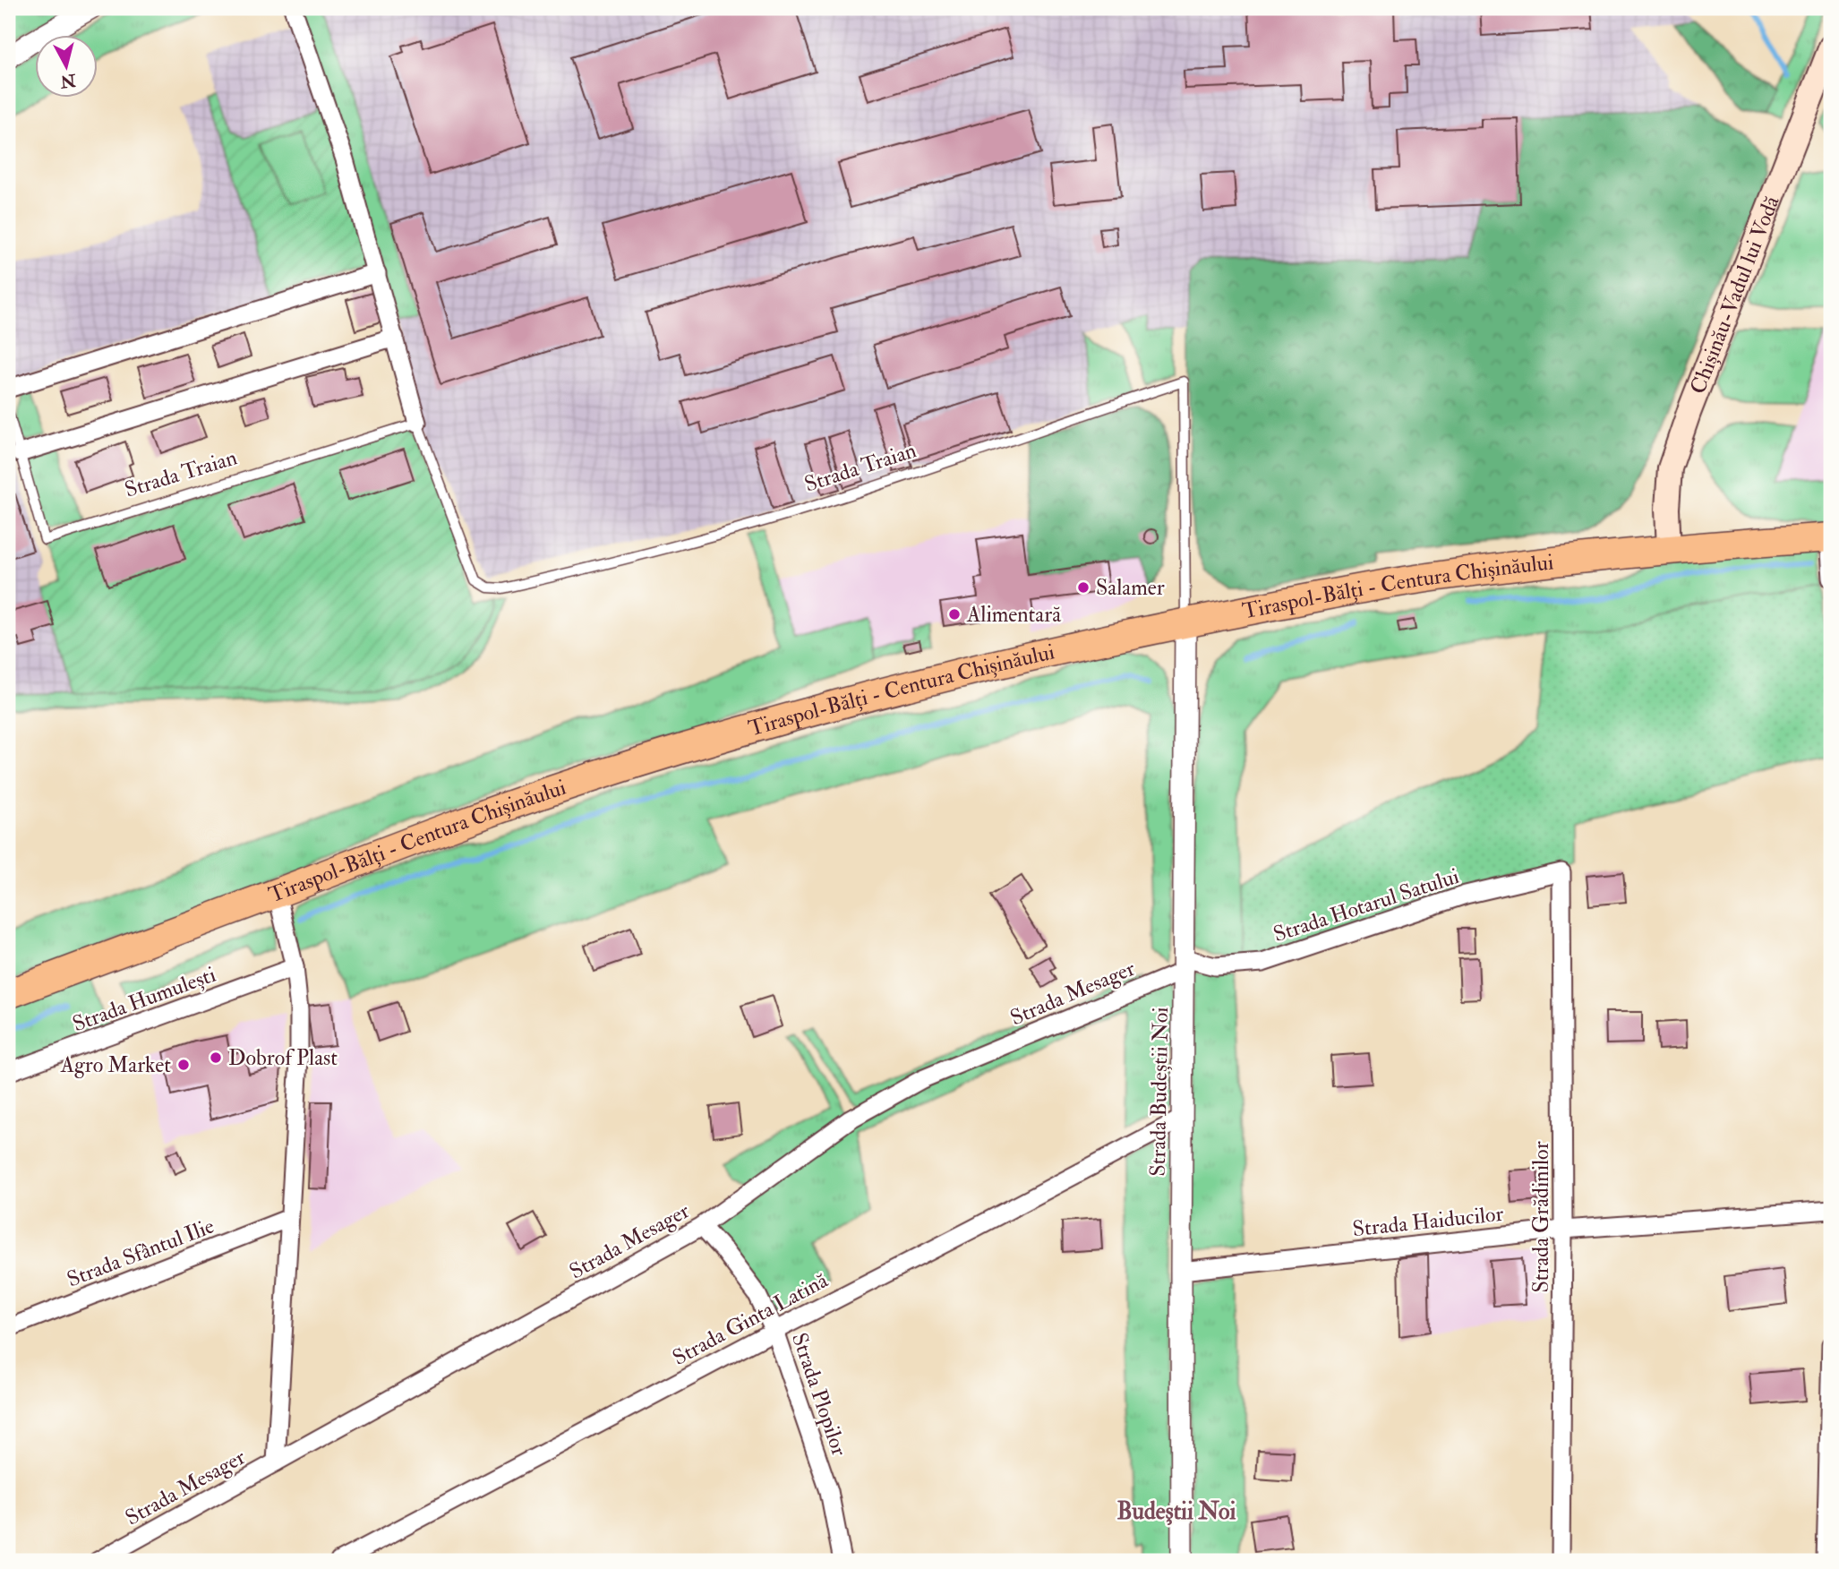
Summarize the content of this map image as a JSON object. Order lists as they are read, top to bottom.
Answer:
{
  "streets": {
    "highway": ["Tiraspol-Bălţi - Centura Chișinăului"],
    "main road": ["Chișinău-Vadul lui Vodă"],
    "street": [
      "Strada Traian",
      "Strada Hotarul Satului",
      "Strada Mesager",
      "Strada Humulești",
      "Strada Budeștii Noi",
      "Strada Grădinilor",
      "Strada Haiducilor",
      "Strada Sfântul Ilie",
      "Strada Ginta Latină",
      "Strada Plopilor"
    ]
  },
  "crossings": [
    ["Chișinău-Vadul lui Vodă", "Tiraspol-Bălţi - Centura Chișinăului"],
    ["Strada Traian", "Tiraspol-Bălţi - Centura Chișinăului"],
    ["Strada Traian", "Strada Budeștii Noi"],
    ["Tiraspol-Bălţi - Centura Chișinăului", "Strada Budeștii Noi"],
    ["Strada Hotarul Satului", "Strada Mesager"],
    ["Strada Hotarul Satului", "Strada Budeștii Noi"],
    ["Strada Hotarul Satului", "Strada Grădinilor"],
    ["Strada Mesager", "Strada Budeștii Noi"],
    ["Strada Mesager", "Strada Plopilor"],
    ["Strada Budeștii Noi", "Strada Haiducilor"],
    ["Strada Budeștii Noi", "Strada Ginta Latină"],
    ["Strada Grădinilor", "Strada Haiducilor"],
    ["Strada Ginta Latină", "Strada Plopilor"]
  ],
  "districts": ["Budeştii Noi"],
  "places": [
    "Salamer",
    "Alimentară",
    "Dobrof Plast",
    "Agro Market"
  ],
  "north": "bottom"
}
